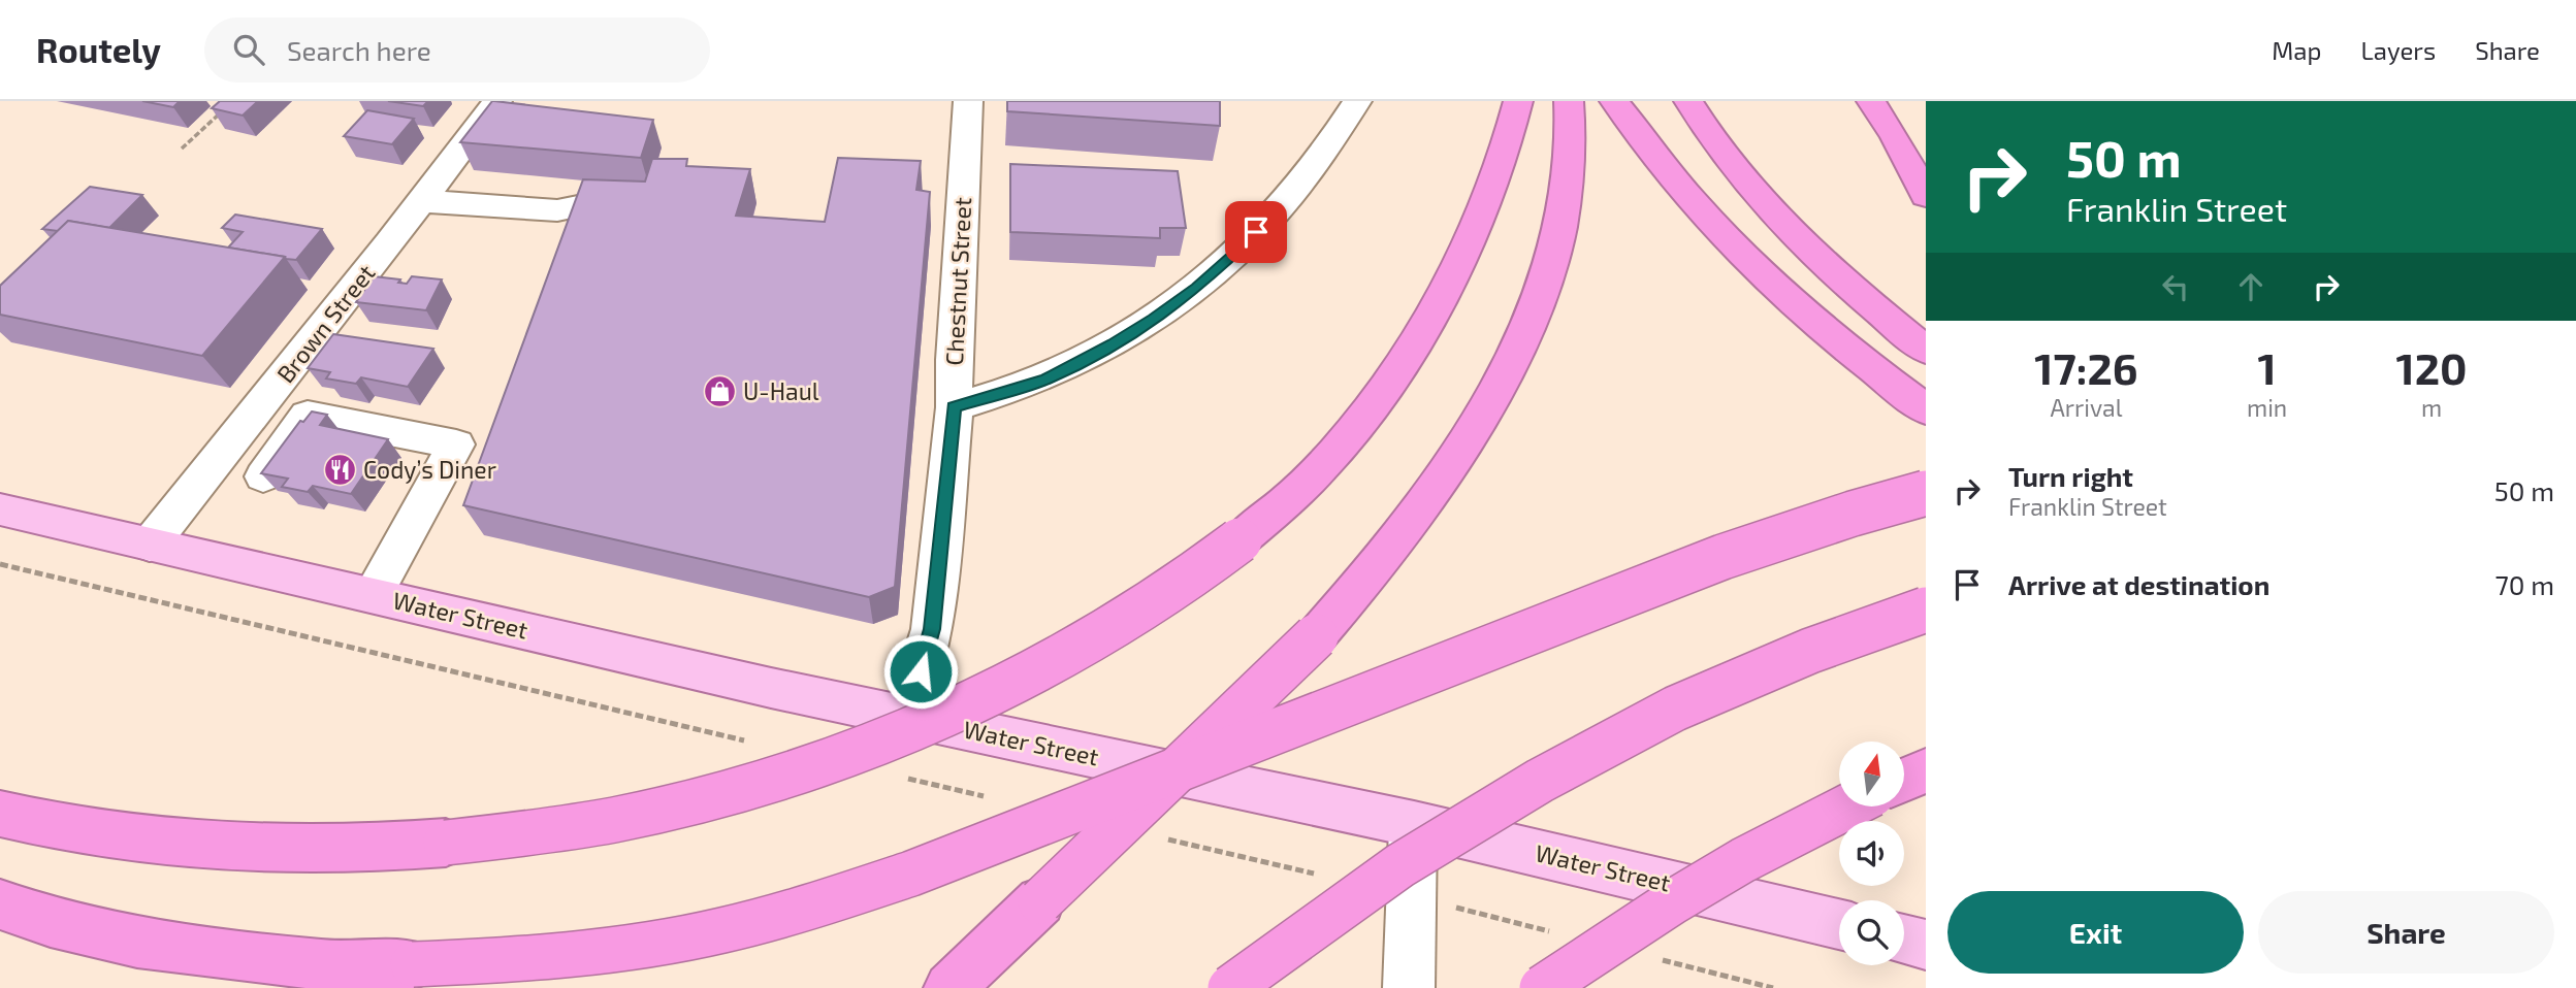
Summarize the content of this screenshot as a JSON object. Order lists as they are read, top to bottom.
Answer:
{
  "streets": {
    "main road": ["Water Street"],
    "street": ["Chestnut Street", "Brown Street"]
  },
  "crossings": [
    ["Chestnut Street", "Water Street"],
    ["Brown Street", "Water Street"]
  ],
  "places": {
    "shop": ["U-Haul"],
    "restaurant": ["Cody’s Diner"]
  },
  "north": "top",
  "page": {
    "header": "Routely",
    "search": "Search here",
    "nav": ["Map", "Layers", "Share"],
    "turn": ["50 m", "Franklin Street"],
    "eta": [
      "17:26",
      "Arrival",
      "1",
      "min",
      "120",
      "m"
    ],
    "list": [
      {
        "name": "Turn right",
        "note": "Franklin Street",
        "value": "50 m"
      },
      {
        "name": "Arrive at destination",
        "value": "70 m"
      }
    ],
    "buttons": ["Exit", "Share"]
  }
}
